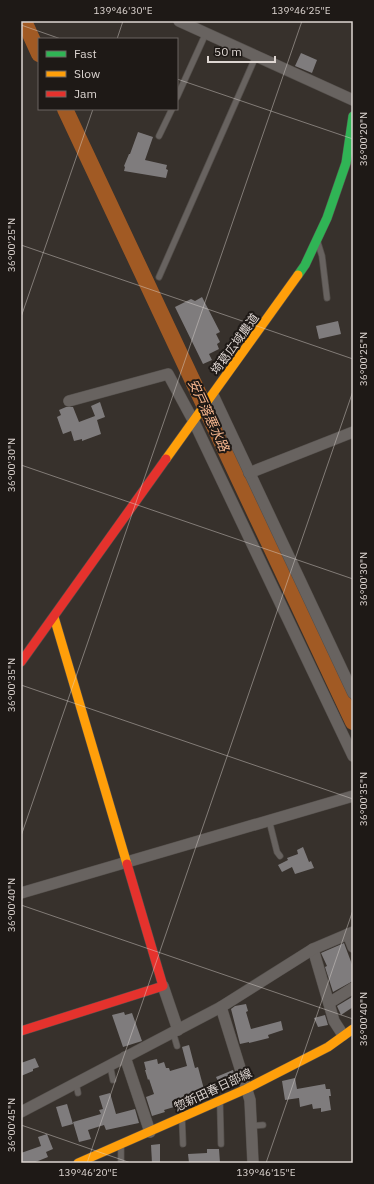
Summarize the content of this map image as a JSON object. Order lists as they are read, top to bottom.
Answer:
{
  "streets": {
    "street": ["埼葛広域農道", "惣新田春日部線"]
  },
  "water": ["安戸落悪水路"],
  "legend": ["Fast", "Slow", "Jam"],
  "scale_bar": "50 m",
  "coordinates": [
    "139°46'30\"E",
    "139°46'25\"E",
    "36°00'20\"N",
    "36°00'25\"N",
    "36°00'30\"N",
    "36°00'35\"N",
    "36°00'40\"N",
    "36°00'45\"N",
    "139°46'20\"E",
    "139°46'15\"E"
  ]
}
